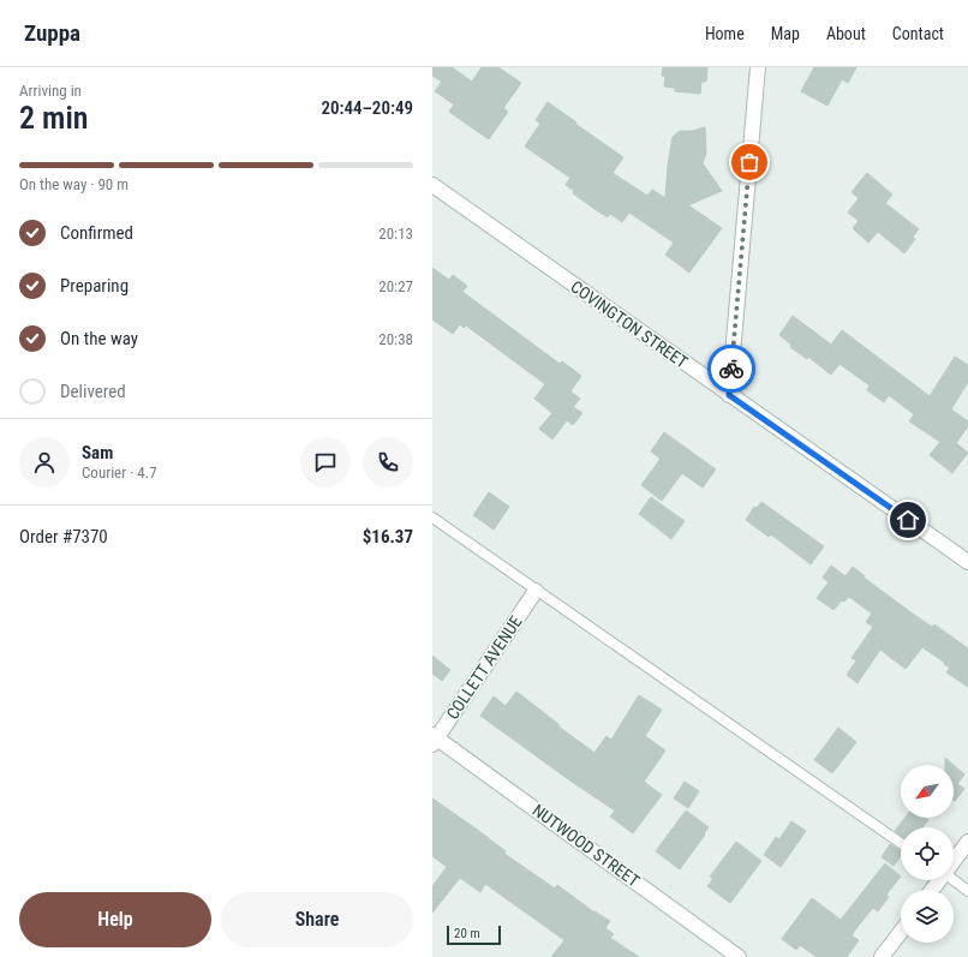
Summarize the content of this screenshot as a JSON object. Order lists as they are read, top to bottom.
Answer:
{
  "streets": {
    "street": ["COVINGTON STREET", "COLLETT AVENUE", "NUTWOOD STREET"]
  },
  "crossings": [
    ["COLLETT AVENUE", "NUTWOOD STREET"]
  ],
  "scale_bar": "20 m",
  "north": "bottom left",
  "page": {
    "header": "Zuppa",
    "nav": [
      "Home",
      "Map",
      "About",
      "Contact"
    ],
    "heading": ["2 min", "Arriving in", "20:44–20:49"],
    "panel": [
      "Sam",
      "Courier · 4.7",
      "Order #7370",
      "$16.37"
    ],
    "bar": "On the way · 90 m",
    "list": [
      ["Confirmed", "20:13"],
      ["Preparing", "20:27"],
      ["On the way", "20:38"],
      "Delivered"
    ],
    "buttons": ["Help", "Share"],
    "scale": "20 m"
  }
}
